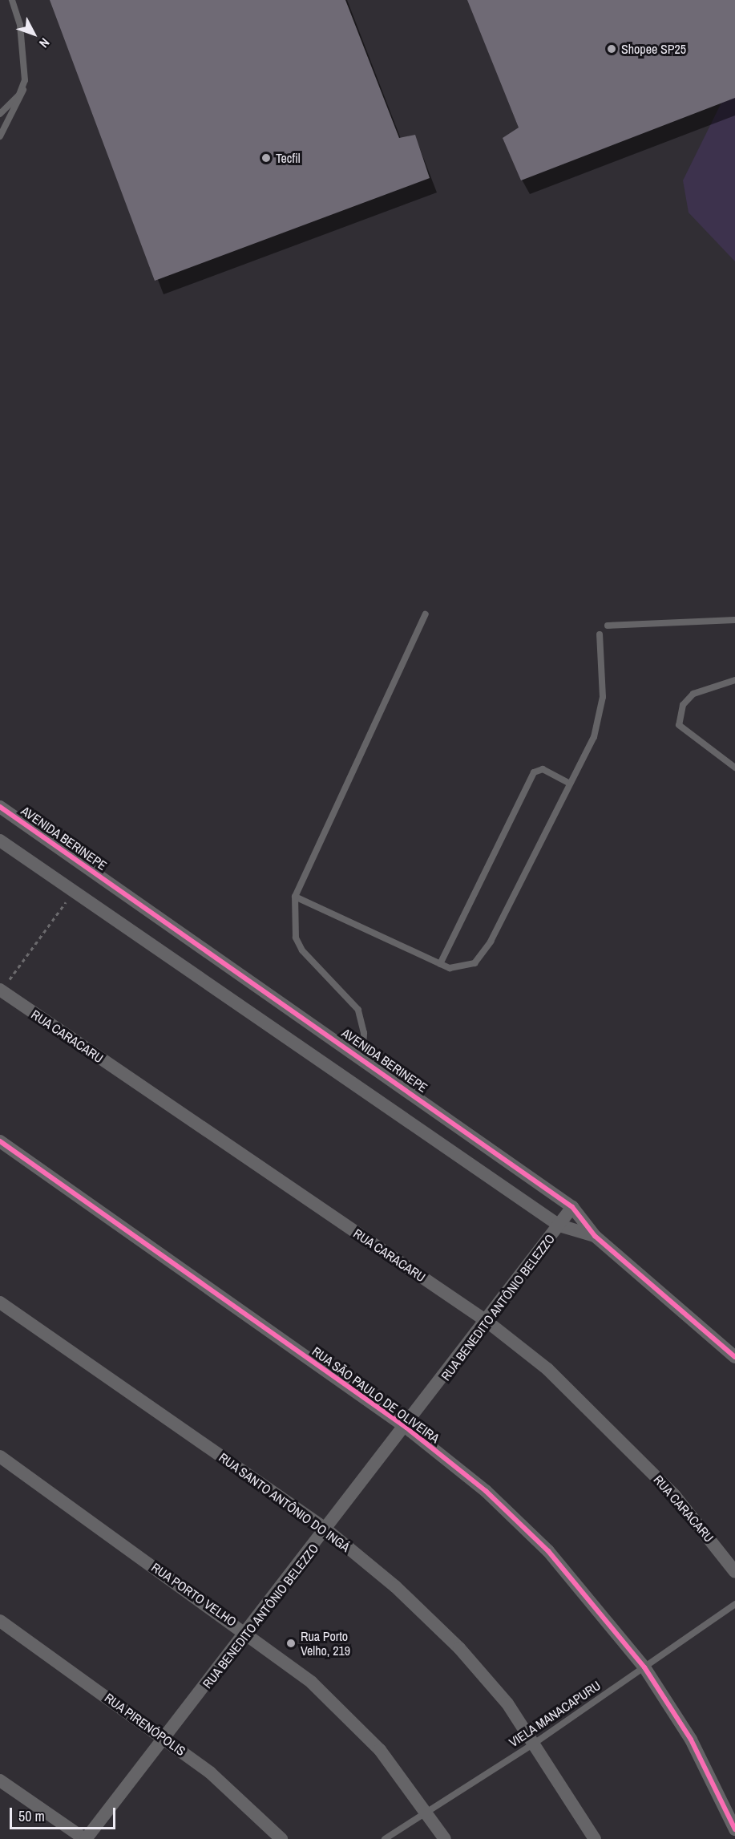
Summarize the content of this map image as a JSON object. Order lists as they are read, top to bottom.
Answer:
{
  "streets": {
    "street": [
      "AVENIDA BERINEPE",
      "RUA CARACARU",
      "RUA BENEDITO ANTÔNIO BELEZZO",
      "RUA SÃO PAULO DE OLIVEIRA",
      "RUA SANTO ANTÔNIO DO INGÁ",
      "RUA PORTO VELHO",
      "RUA PIRENÓPOLIS"
    ],
    "lane": ["VIELA MANACAPURU"]
  },
  "crossings": [
    ["AVENIDA BERINEPE", "RUA BENEDITO ANTÔNIO BELEZZO"],
    ["RUA CARACARU", "RUA BENEDITO ANTÔNIO BELEZZO"],
    ["RUA BENEDITO ANTÔNIO BELEZZO", "RUA SÃO PAULO DE OLIVEIRA"],
    ["RUA BENEDITO ANTÔNIO BELEZZO", "RUA SANTO ANTÔNIO DO INGÁ"],
    ["RUA BENEDITO ANTÔNIO BELEZZO", "RUA PORTO VELHO"],
    ["RUA BENEDITO ANTÔNIO BELEZZO", "RUA PIRENÓPOLIS"],
    ["RUA SÃO PAULO DE OLIVEIRA", "VIELA MANACAPURU"],
    ["RUA SANTO ANTÔNIO DO INGÁ", "VIELA MANACAPURU"],
    ["RUA PORTO VELHO", "VIELA MANACAPURU"]
  ],
  "places": ["Shopee SP25", "Tecfil", "Rua Porto Velho, 219"],
  "scale_bar": "50 m",
  "north": "bottom right"
}
